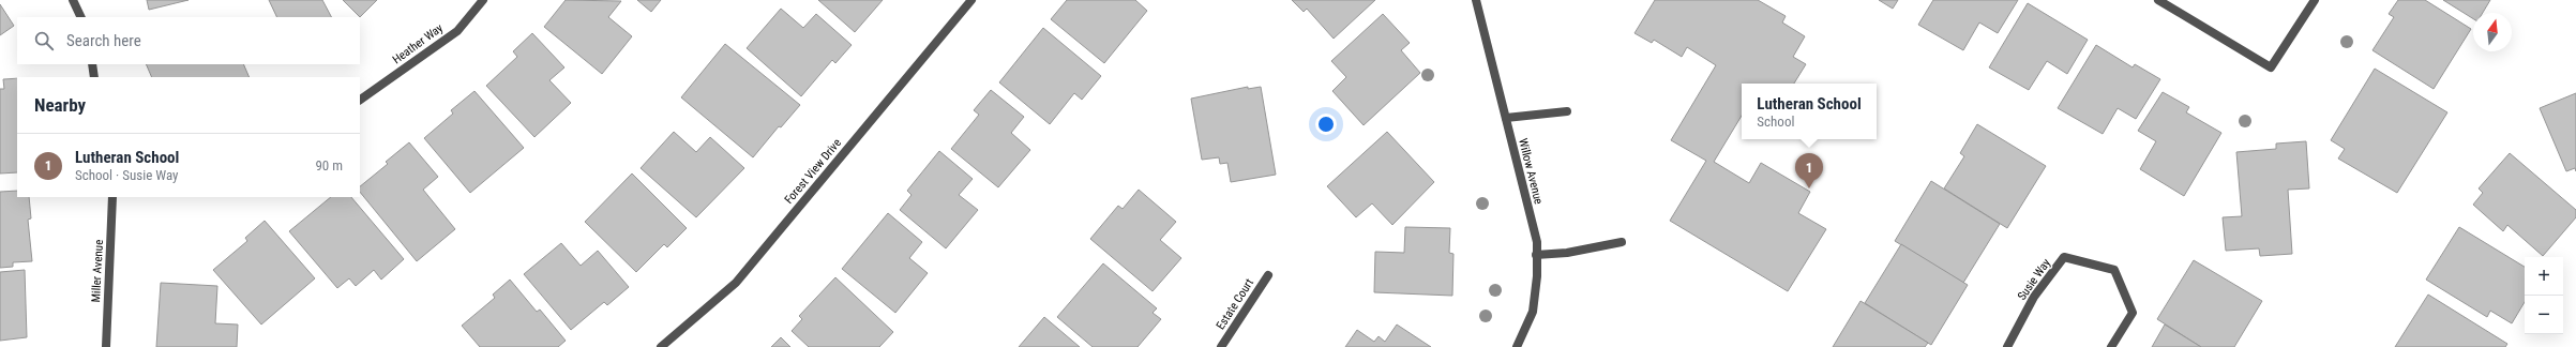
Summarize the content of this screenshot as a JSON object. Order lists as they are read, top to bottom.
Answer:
{
  "streets": {
    "street": [
      "Heather Way",
      "Forest View Drive",
      "Willow Avenue",
      "Miller Avenue",
      "Susie Way",
      "Estate Court"
    ]
  },
  "north": "top",
  "page": {
    "search": "Search here",
    "heading": "Nearby",
    "popup": ["Lutheran School", "School"],
    "list": [
      {
        "mark": "1",
        "name": "Lutheran School",
        "note": "School · Susie Way",
        "value": "90 m"
      }
    ],
    "pins": "1",
    "map_buttons": ["+", "−"]
  }
}
